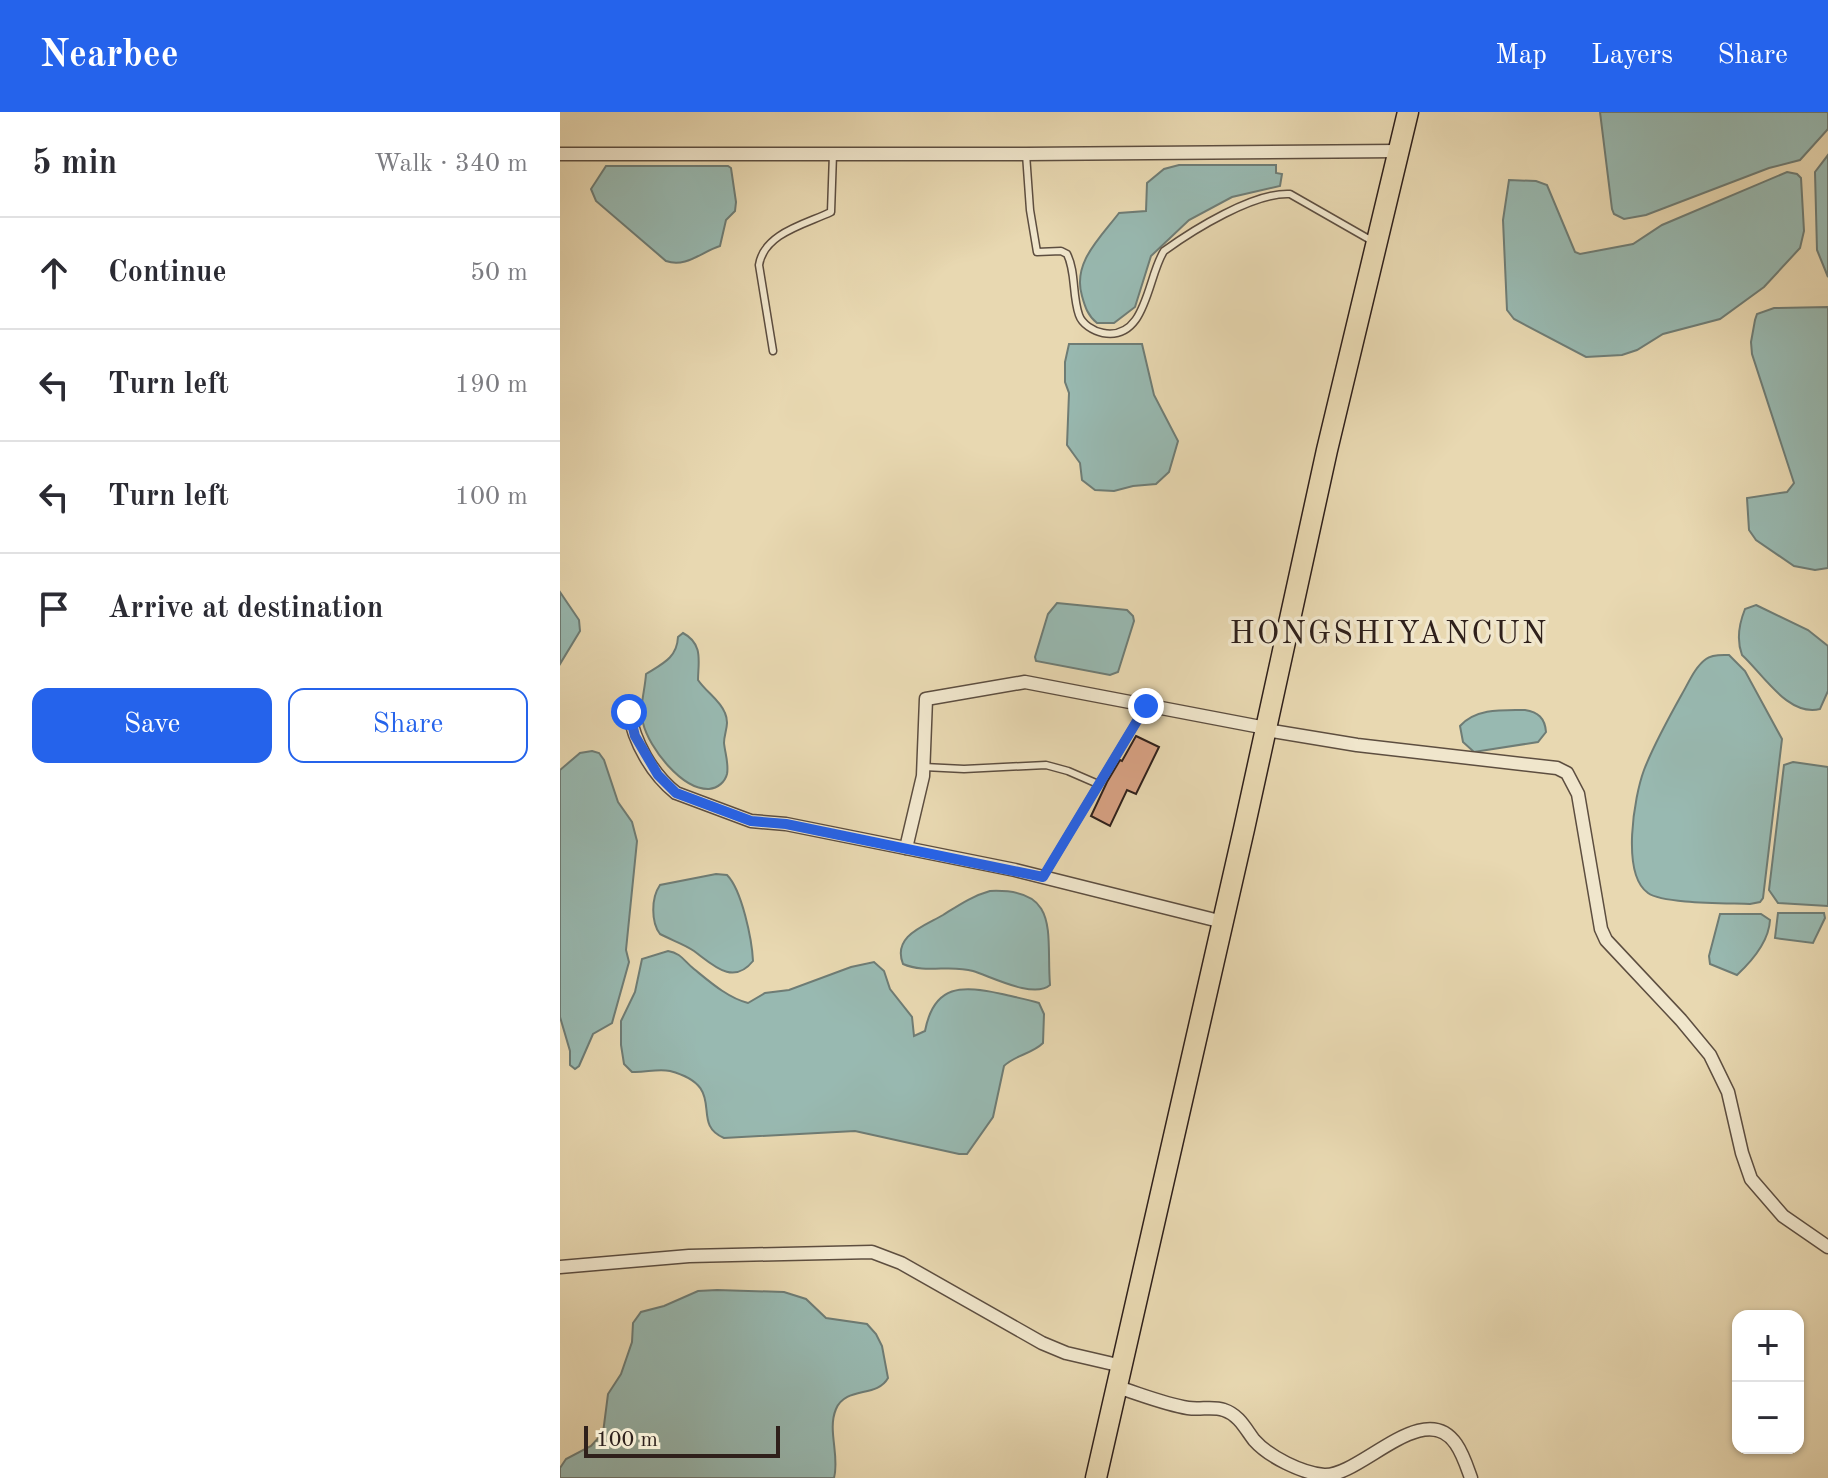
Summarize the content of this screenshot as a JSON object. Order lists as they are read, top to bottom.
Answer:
{
  "districts": ["HONGSHIYANCUN"],
  "scale_bar": "100 m",
  "page": {
    "header": "Nearbee",
    "nav": ["Map", "Layers", "Share"],
    "heading": ["5 min", "Walk · 340 m"],
    "list": [
      ["Continue", "50 m"],
      ["Turn left", "190 m"],
      ["Turn left", "100 m"],
      "Arrive at destination"
    ],
    "buttons": ["Save", "Share"],
    "map_buttons": ["+", "−"],
    "scale": "100 m"
  }
}
